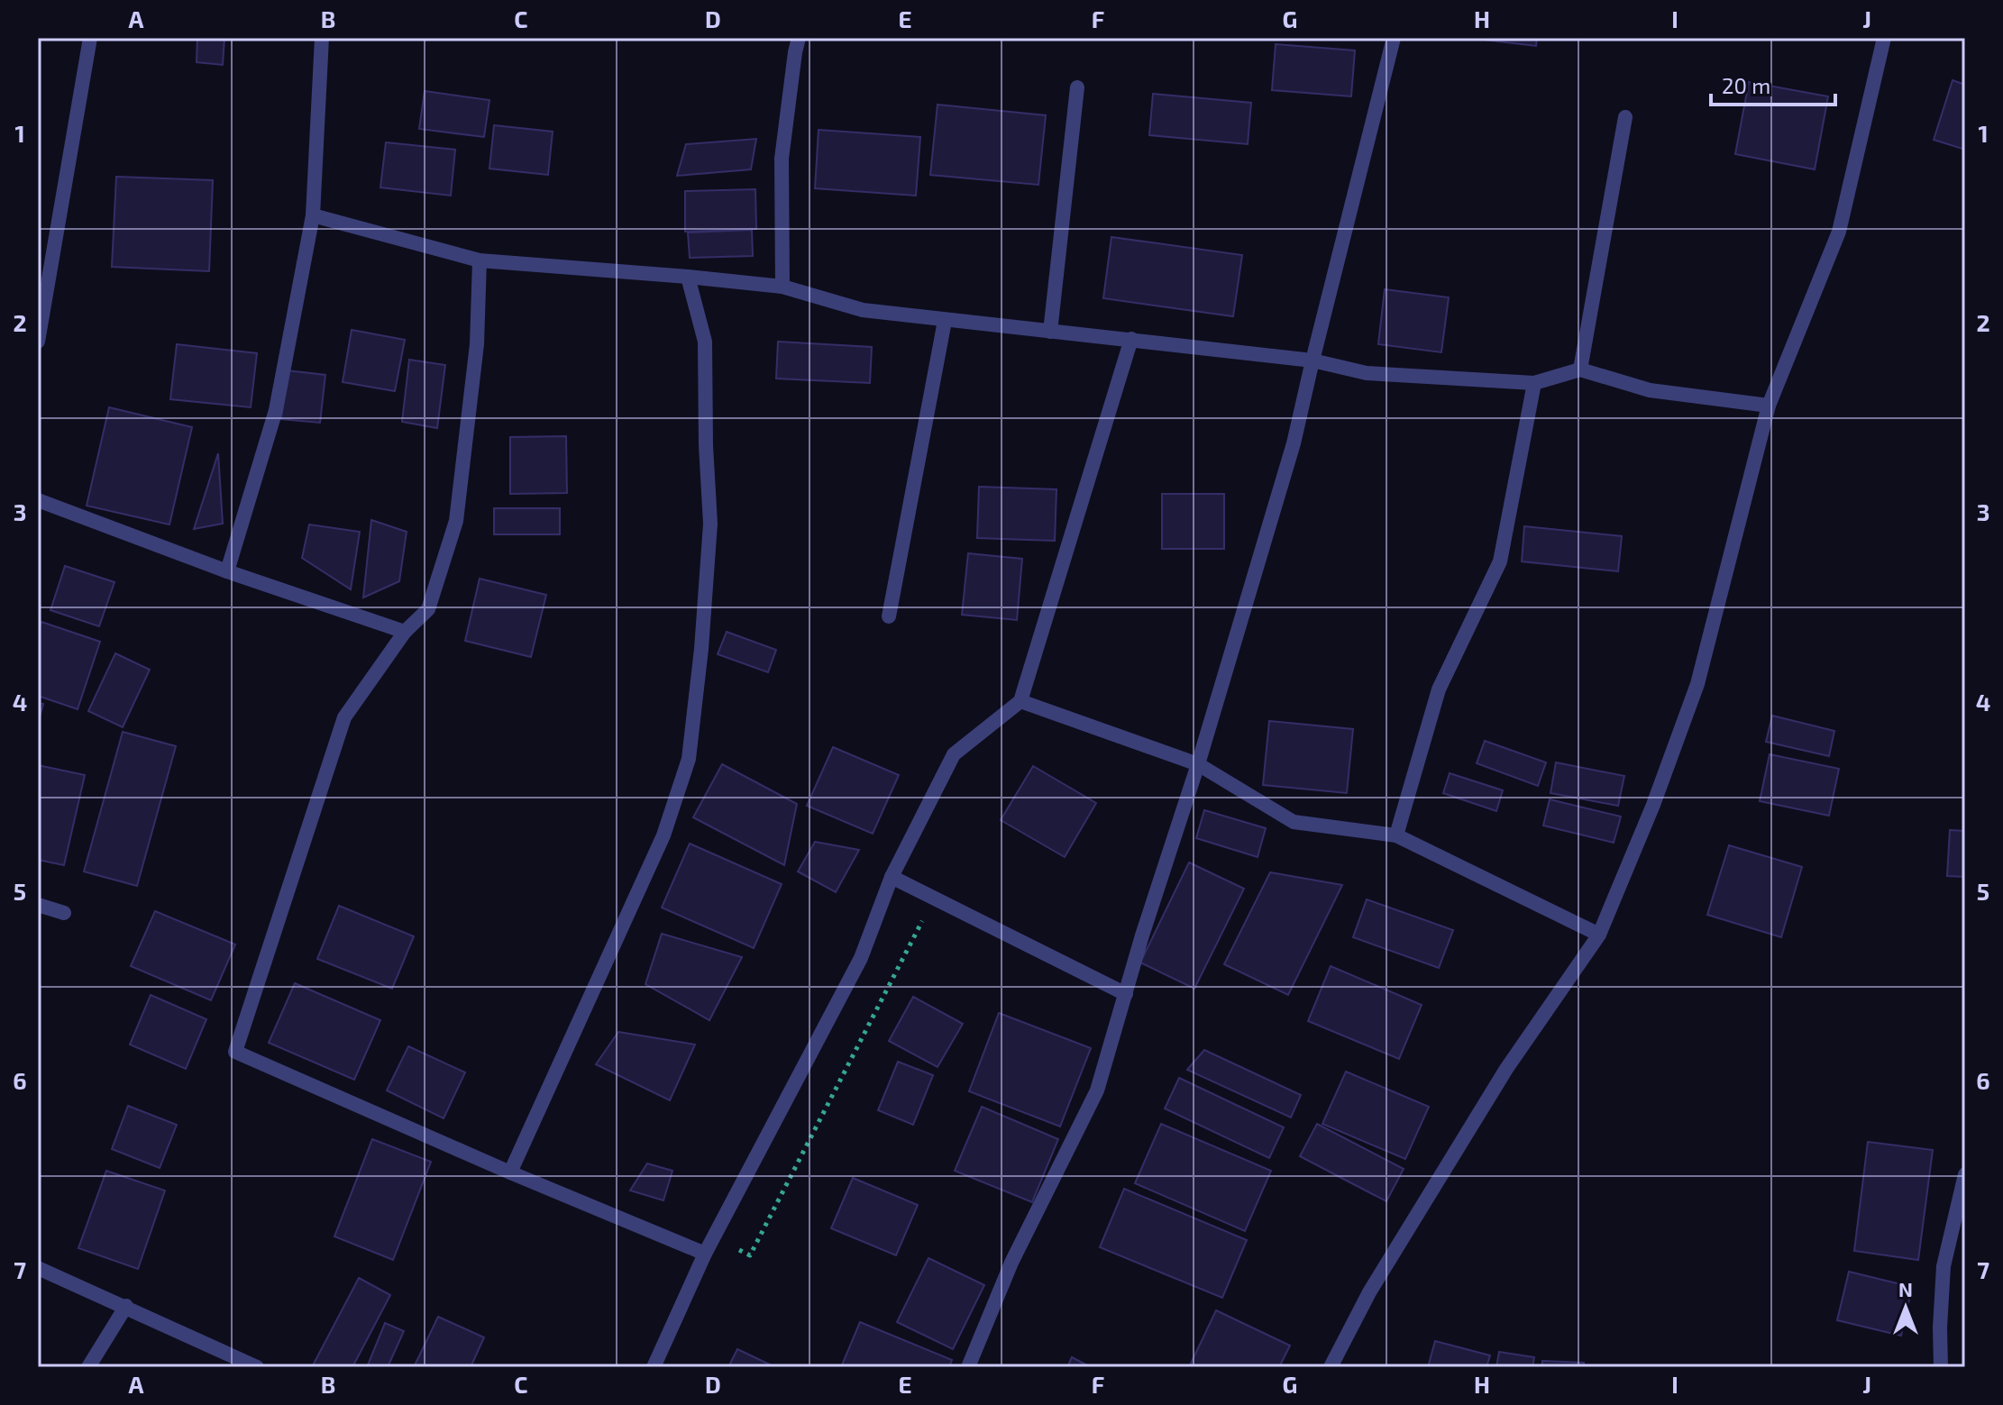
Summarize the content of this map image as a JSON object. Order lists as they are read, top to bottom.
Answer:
{
  "scale_bar": "20 m",
  "north": "top",
  "grid": {
    "columns": [
      "A",
      "B",
      "C",
      "D",
      "E",
      "F",
      "G",
      "H",
      "I",
      "J"
    ],
    "rows": [
      "1",
      "2",
      "3",
      "4",
      "5",
      "6",
      "7"
    ]
  }
}
